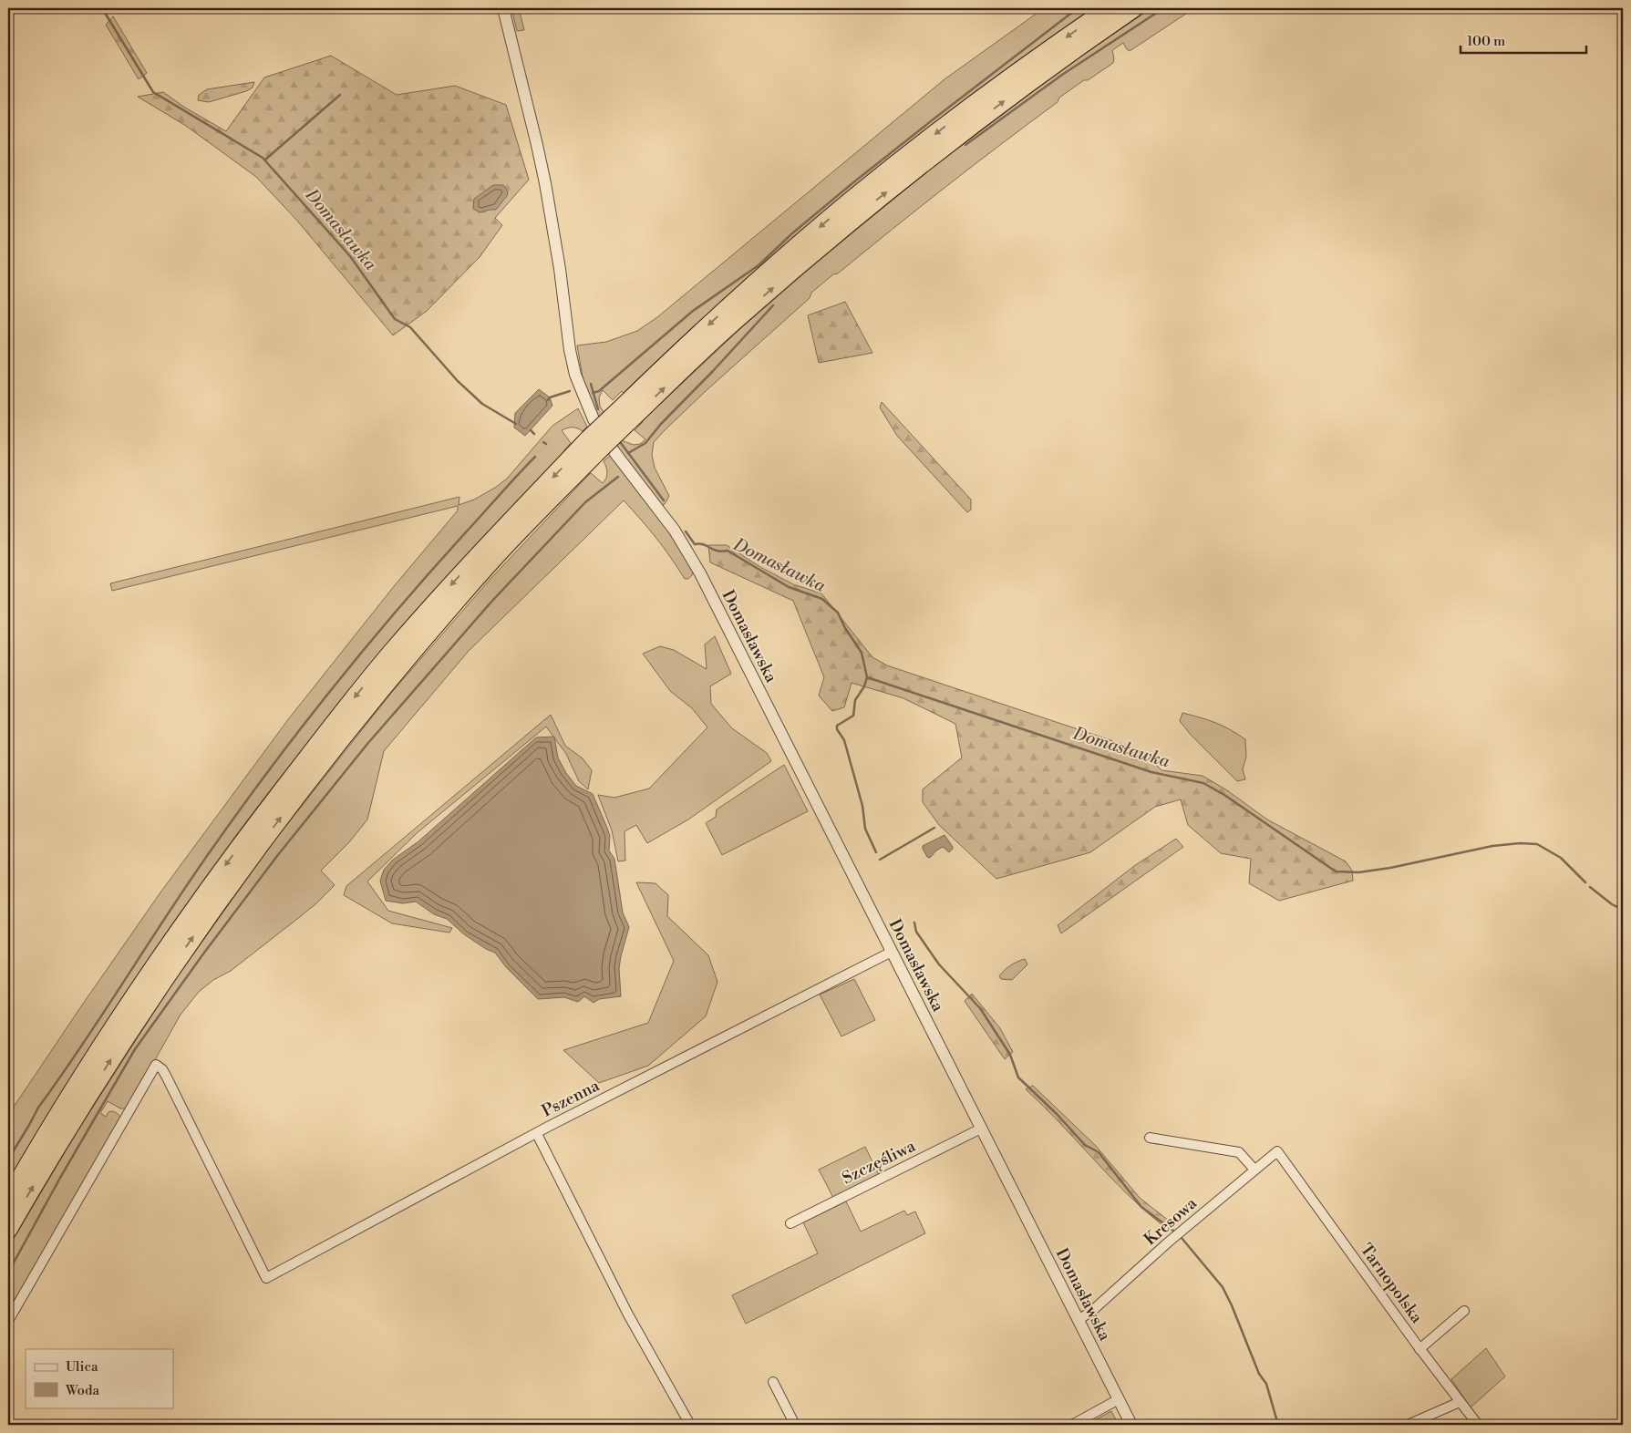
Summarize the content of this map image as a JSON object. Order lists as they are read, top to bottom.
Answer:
{
  "streets": {
    "street": [
      "Domasławska",
      "Pszenna",
      "Szczęśliwa",
      "Kresowa",
      "Tarnopolska"
    ]
  },
  "crossings": [
    ["Domasławska", "Pszenna"],
    ["Domasławska", "Szczęśliwa"],
    ["Domasławska", "Kresowa"],
    ["Kresowa", "Tarnopolska"]
  ],
  "water": ["Domasławka"],
  "legend": ["Ulica", "Woda"],
  "scale_bar": "100 m"
}
